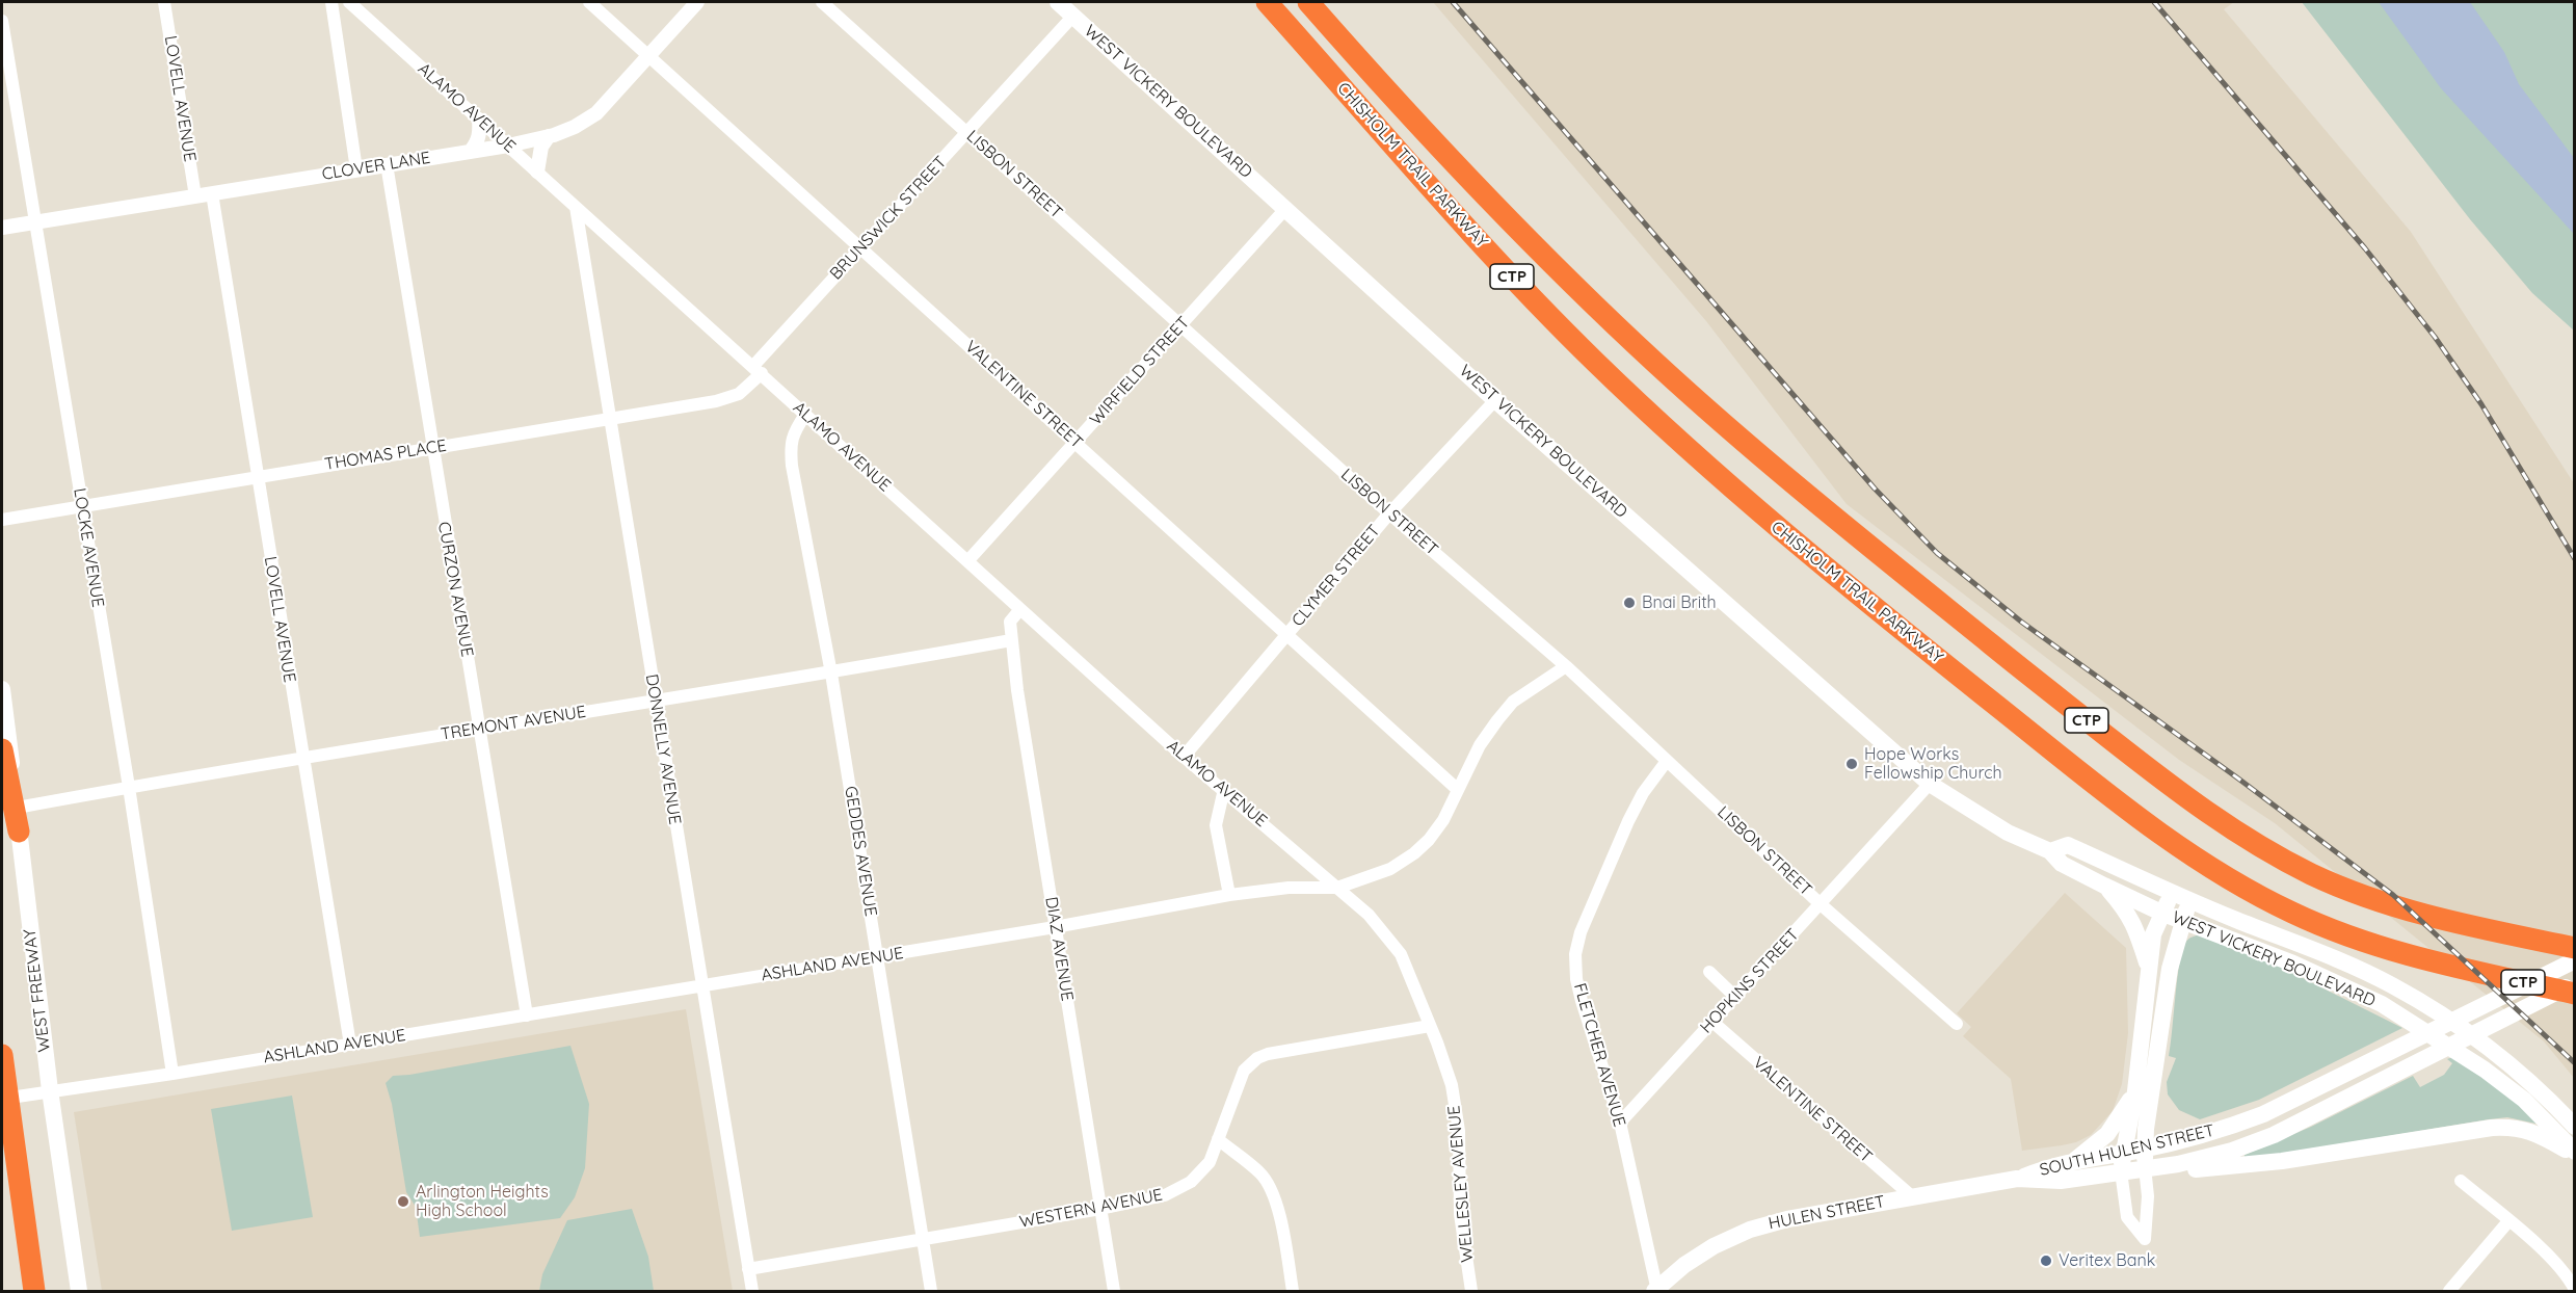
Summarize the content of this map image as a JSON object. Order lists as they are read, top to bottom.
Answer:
{
  "streets": {
    "highway": ["CHISHOLM TRAIL PARKWAY", "CTP"],
    "main road": [
      "WEST VICKERY BOULEVARD",
      "WEST FREEWAY",
      "SOUTH HULEN STREET",
      "HULEN STREET"
    ],
    "street": [
      "LOVELL AVENUE",
      "ALAMO AVENUE",
      "CLOVER LANE",
      "LISBON STREET",
      "BRUNSWICK STREET",
      "WIRFIELD STREET",
      "VALENTINE STREET",
      "THOMAS PLACE",
      "LOCKE AVENUE",
      "CLYMER STREET",
      "CURZON AVENUE",
      "TREMONT AVENUE",
      "DONNELLY AVENUE",
      "GEDDES AVENUE",
      "DIAZ AVENUE",
      "ASHLAND AVENUE",
      "HOPKINS STREET",
      "FLETCHER AVENUE",
      "WELLESLEY AVENUE",
      "WESTERN AVENUE"
    ]
  },
  "crossings": [
    ["LOVELL AVENUE", "CLOVER LANE"],
    ["LOVELL AVENUE", "THOMAS PLACE"],
    ["LOVELL AVENUE", "TREMONT AVENUE"],
    ["LOVELL AVENUE", "ASHLAND AVENUE"],
    ["WEST VICKERY BOULEVARD", "BRUNSWICK STREET"],
    ["WEST VICKERY BOULEVARD", "WIRFIELD STREET"],
    ["WEST VICKERY BOULEVARD", "CLYMER STREET"],
    ["WEST VICKERY BOULEVARD", "HOPKINS STREET"],
    ["ALAMO AVENUE", "CLOVER LANE"],
    ["ALAMO AVENUE", "BRUNSWICK STREET"],
    ["ALAMO AVENUE", "WIRFIELD STREET"],
    ["ALAMO AVENUE", "THOMAS PLACE"],
    ["ALAMO AVENUE", "CLYMER STREET"],
    ["ALAMO AVENUE", "DONNELLY AVENUE"],
    ["ALAMO AVENUE", "GEDDES AVENUE"],
    ["ALAMO AVENUE", "DIAZ AVENUE"],
    ["ALAMO AVENUE", "ASHLAND AVENUE"],
    ["ALAMO AVENUE", "WELLESLEY AVENUE"],
    ["CLOVER LANE", "VALENTINE STREET"],
    ["CLOVER LANE", "LOCKE AVENUE"],
    ["CLOVER LANE", "CURZON AVENUE"],
    ["LISBON STREET", "BRUNSWICK STREET"],
    ["LISBON STREET", "WIRFIELD STREET"],
    ["LISBON STREET", "CLYMER STREET"],
    ["LISBON STREET", "ASHLAND AVENUE"],
    ["LISBON STREET", "HOPKINS STREET"],
    ["LISBON STREET", "FLETCHER AVENUE"],
    ["BRUNSWICK STREET", "VALENTINE STREET"],
    ["BRUNSWICK STREET", "THOMAS PLACE"],
    ["WIRFIELD STREET", "VALENTINE STREET"],
    ["VALENTINE STREET", "CLYMER STREET"],
    ["VALENTINE STREET", "ASHLAND AVENUE"],
    ["VALENTINE STREET", "HOPKINS STREET"],
    ["VALENTINE STREET", "HULEN STREET"],
    ["THOMAS PLACE", "LOCKE AVENUE"],
    ["THOMAS PLACE", "CURZON AVENUE"],
    ["THOMAS PLACE", "DONNELLY AVENUE"],
    ["LOCKE AVENUE", "TREMONT AVENUE"],
    ["LOCKE AVENUE", "ASHLAND AVENUE"],
    ["CURZON AVENUE", "TREMONT AVENUE"],
    ["CURZON AVENUE", "ASHLAND AVENUE"],
    ["TREMONT AVENUE", "DONNELLY AVENUE"],
    ["TREMONT AVENUE", "GEDDES AVENUE"],
    ["TREMONT AVENUE", "DIAZ AVENUE"],
    ["TREMONT AVENUE", "WEST FREEWAY"],
    ["DONNELLY AVENUE", "ASHLAND AVENUE"],
    ["DONNELLY AVENUE", "WESTERN AVENUE"],
    ["GEDDES AVENUE", "ASHLAND AVENUE"],
    ["GEDDES AVENUE", "WESTERN AVENUE"],
    ["DIAZ AVENUE", "ASHLAND AVENUE"],
    ["DIAZ AVENUE", "WESTERN AVENUE"],
    ["ASHLAND AVENUE", "WEST FREEWAY"],
    ["ASHLAND AVENUE", "WELLESLEY AVENUE"],
    ["HOPKINS STREET", "FLETCHER AVENUE"],
    ["FLETCHER AVENUE", "HULEN STREET"],
    ["SOUTH HULEN STREET", "HULEN STREET"],
    ["WELLESLEY AVENUE", "WESTERN AVENUE"]
  ],
  "places": [
    "Bnai Brith",
    "Hope Works Fellowship Church",
    "Arlington Heights High School",
    "Veritex Bank"
  ]
}
